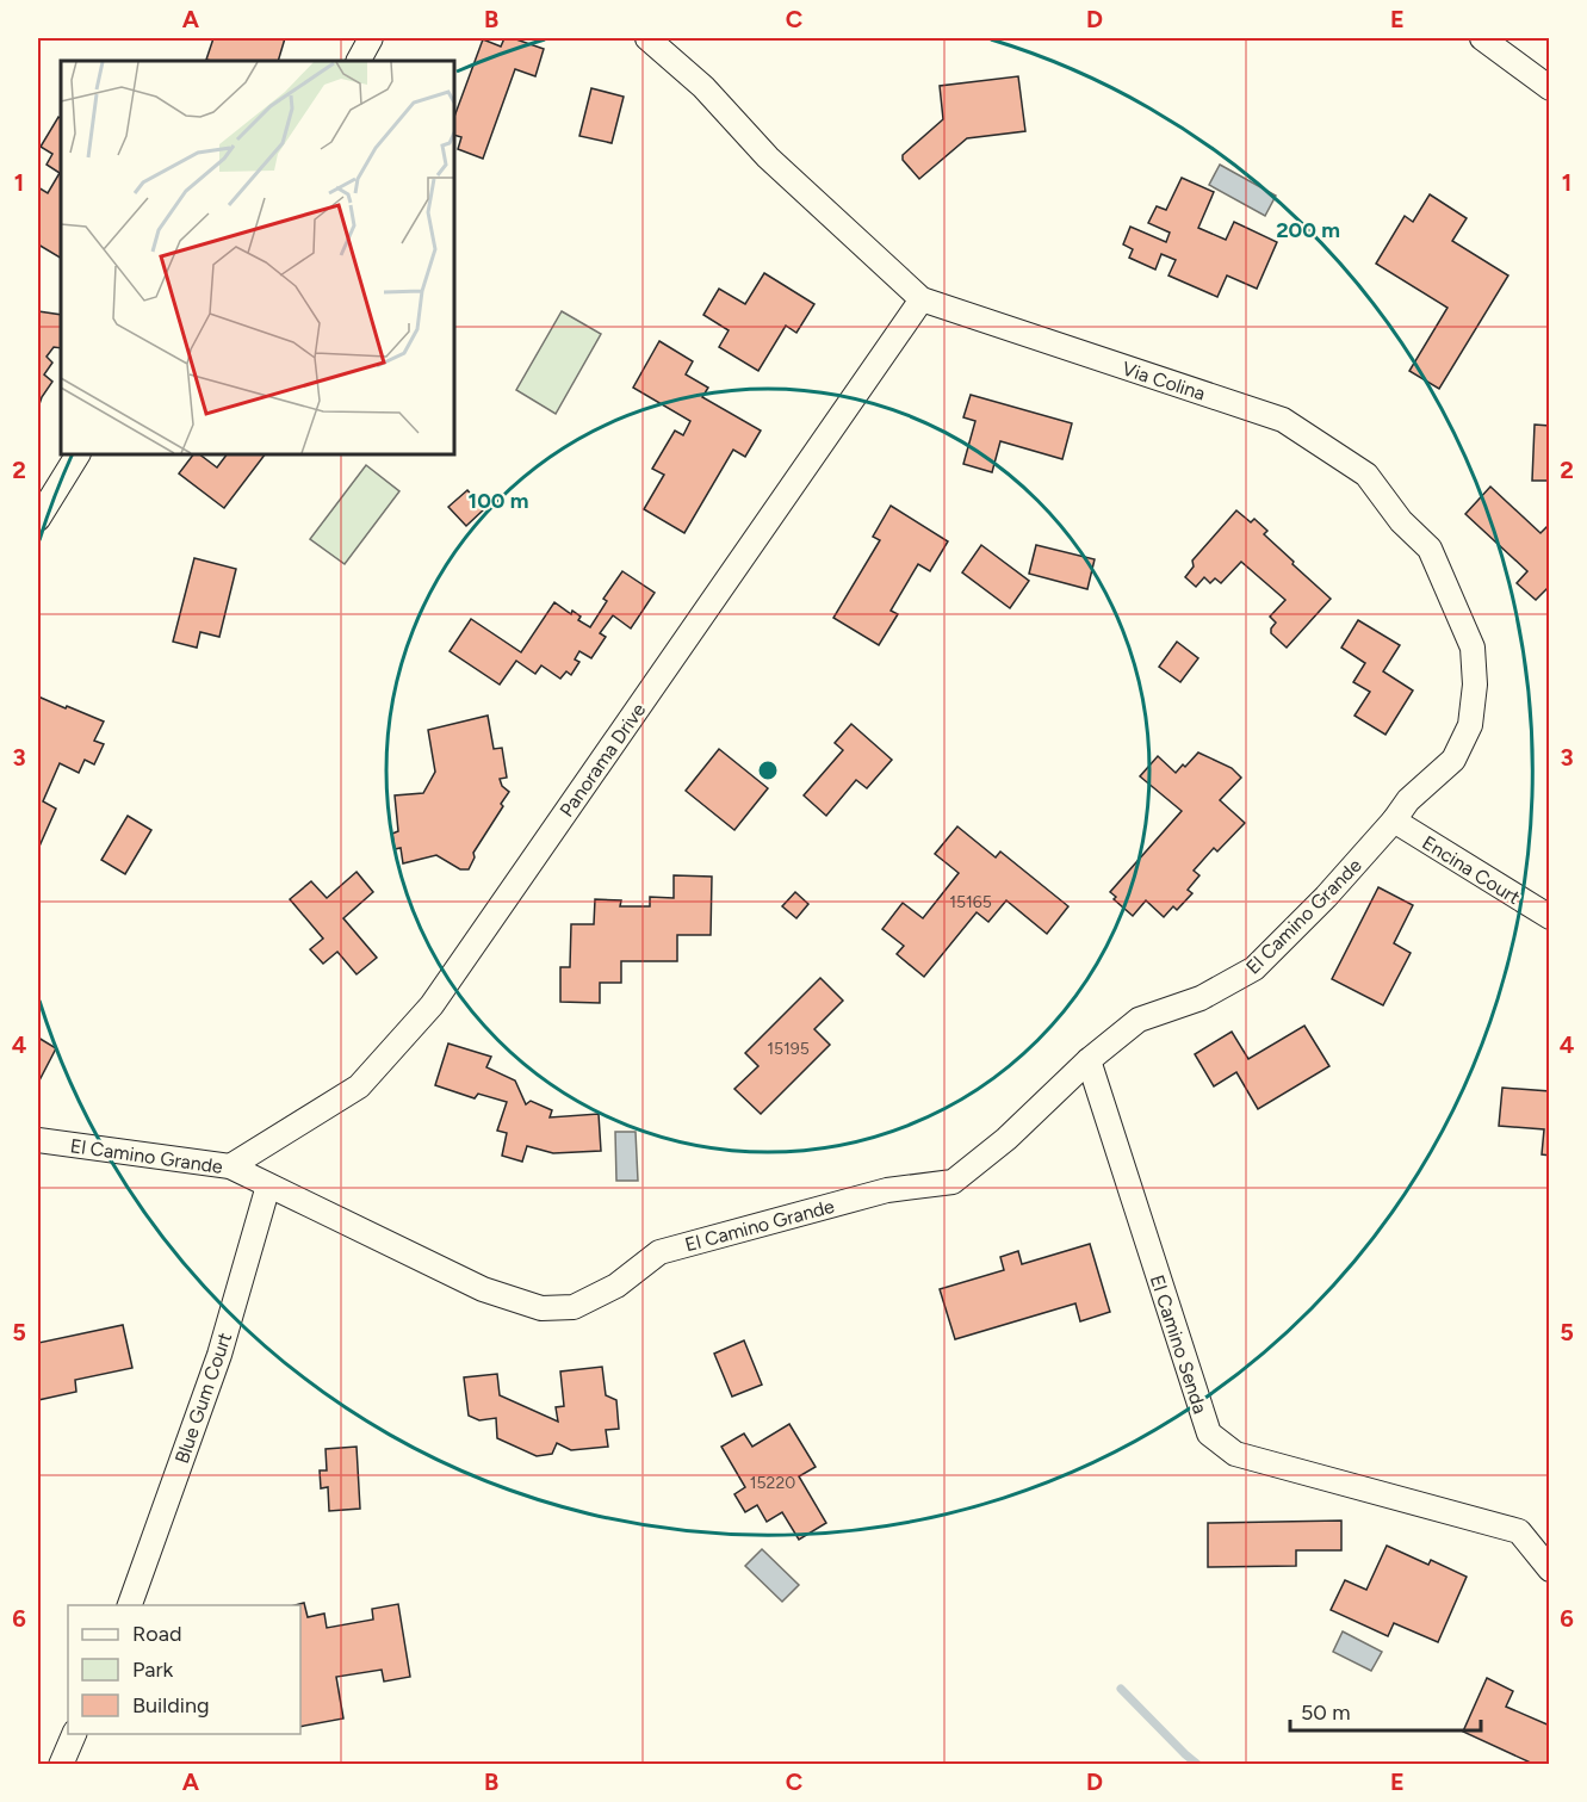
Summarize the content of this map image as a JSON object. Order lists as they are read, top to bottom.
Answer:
{
  "streets": {
    "street": [
      "Via Colina",
      "Panorama Drive",
      "Encina Court",
      "El Camino Grande",
      "El Camino Senda",
      "Blue Gum Court"
    ]
  },
  "crossings": [
    ["Via Colina", "Panorama Drive"],
    ["Via Colina", "Encina Court"],
    ["Via Colina", "El Camino Grande"],
    ["Panorama Drive", "El Camino Grande"],
    ["Encina Court", "El Camino Grande"],
    ["El Camino Grande", "El Camino Senda"],
    ["El Camino Grande", "Blue Gum Court"]
  ],
  "house_numbers": ["15165", "15195", "15220"],
  "legend": ["Road", "Park", "Building"],
  "scale_bar": "50 m",
  "grid": {
    "columns": [
      "A",
      "B",
      "C",
      "D",
      "E"
    ],
    "rows": [
      "1",
      "2",
      "3",
      "4",
      "5",
      "6"
    ]
  },
  "rings": ["200 m", "100 m"]
}
